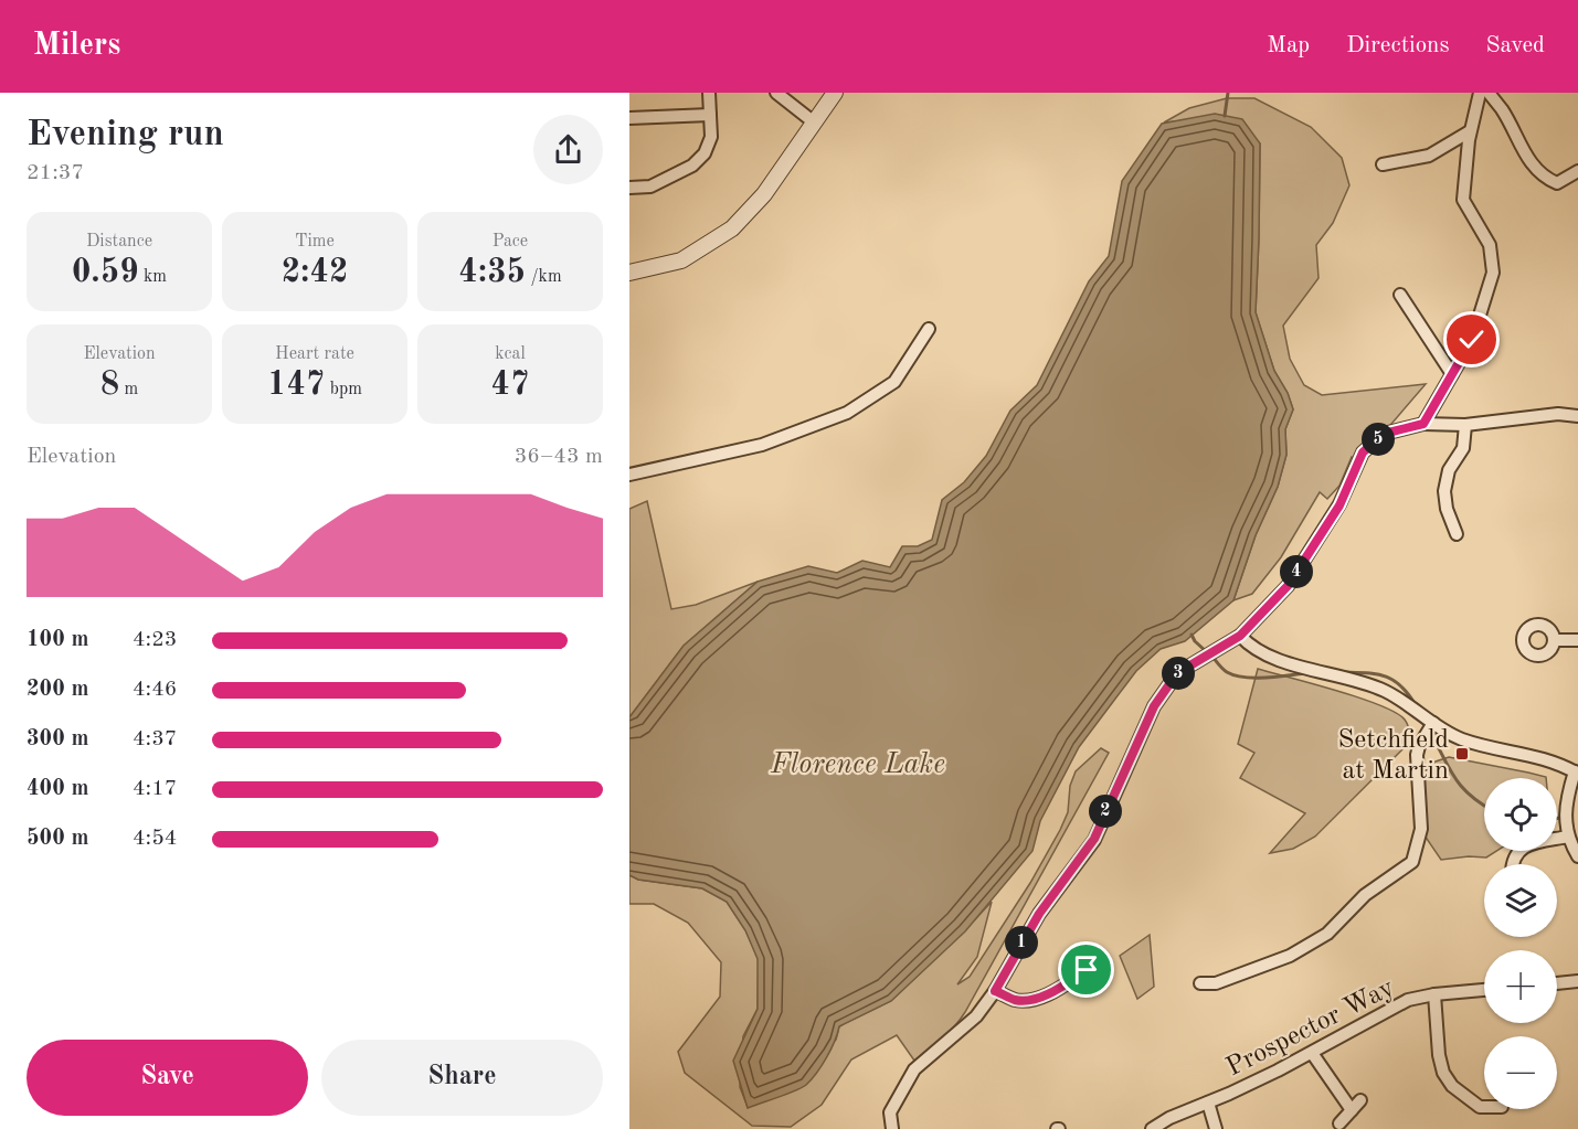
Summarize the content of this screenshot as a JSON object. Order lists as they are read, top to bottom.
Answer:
{
  "streets": {
    "street": ["Prospector Way"]
  },
  "water": ["Florence Lake"],
  "places": {
    "transit": ["Setchfield at Martin"]
  },
  "page": {
    "header": "Milers",
    "nav": ["Map", "Directions", "Saved"],
    "heading": ["Evening run", "21:37"],
    "stats": [
      ["Distance", "0.59 km"],
      ["Time", "2:42"],
      ["Pace", "4:35 /km"],
      ["Elevation", "8 m"],
      ["Heart rate", "147 bpm"],
      ["kcal", "47"]
    ],
    "pins": [
      "5",
      "4",
      "3",
      "2",
      "1"
    ],
    "chart": ["Elevation", "36–43 m"],
    "list": [
      {
        "name": "100 m",
        "note": "4:23"
      },
      {
        "name": "200 m",
        "note": "4:46"
      },
      {
        "name": "300 m",
        "note": "4:37"
      },
      {
        "name": "400 m",
        "note": "4:17"
      },
      {
        "name": "500 m",
        "note": "4:54"
      }
    ],
    "map_buttons": ["+", "−"],
    "buttons": ["Save", "Share"]
  }
}
